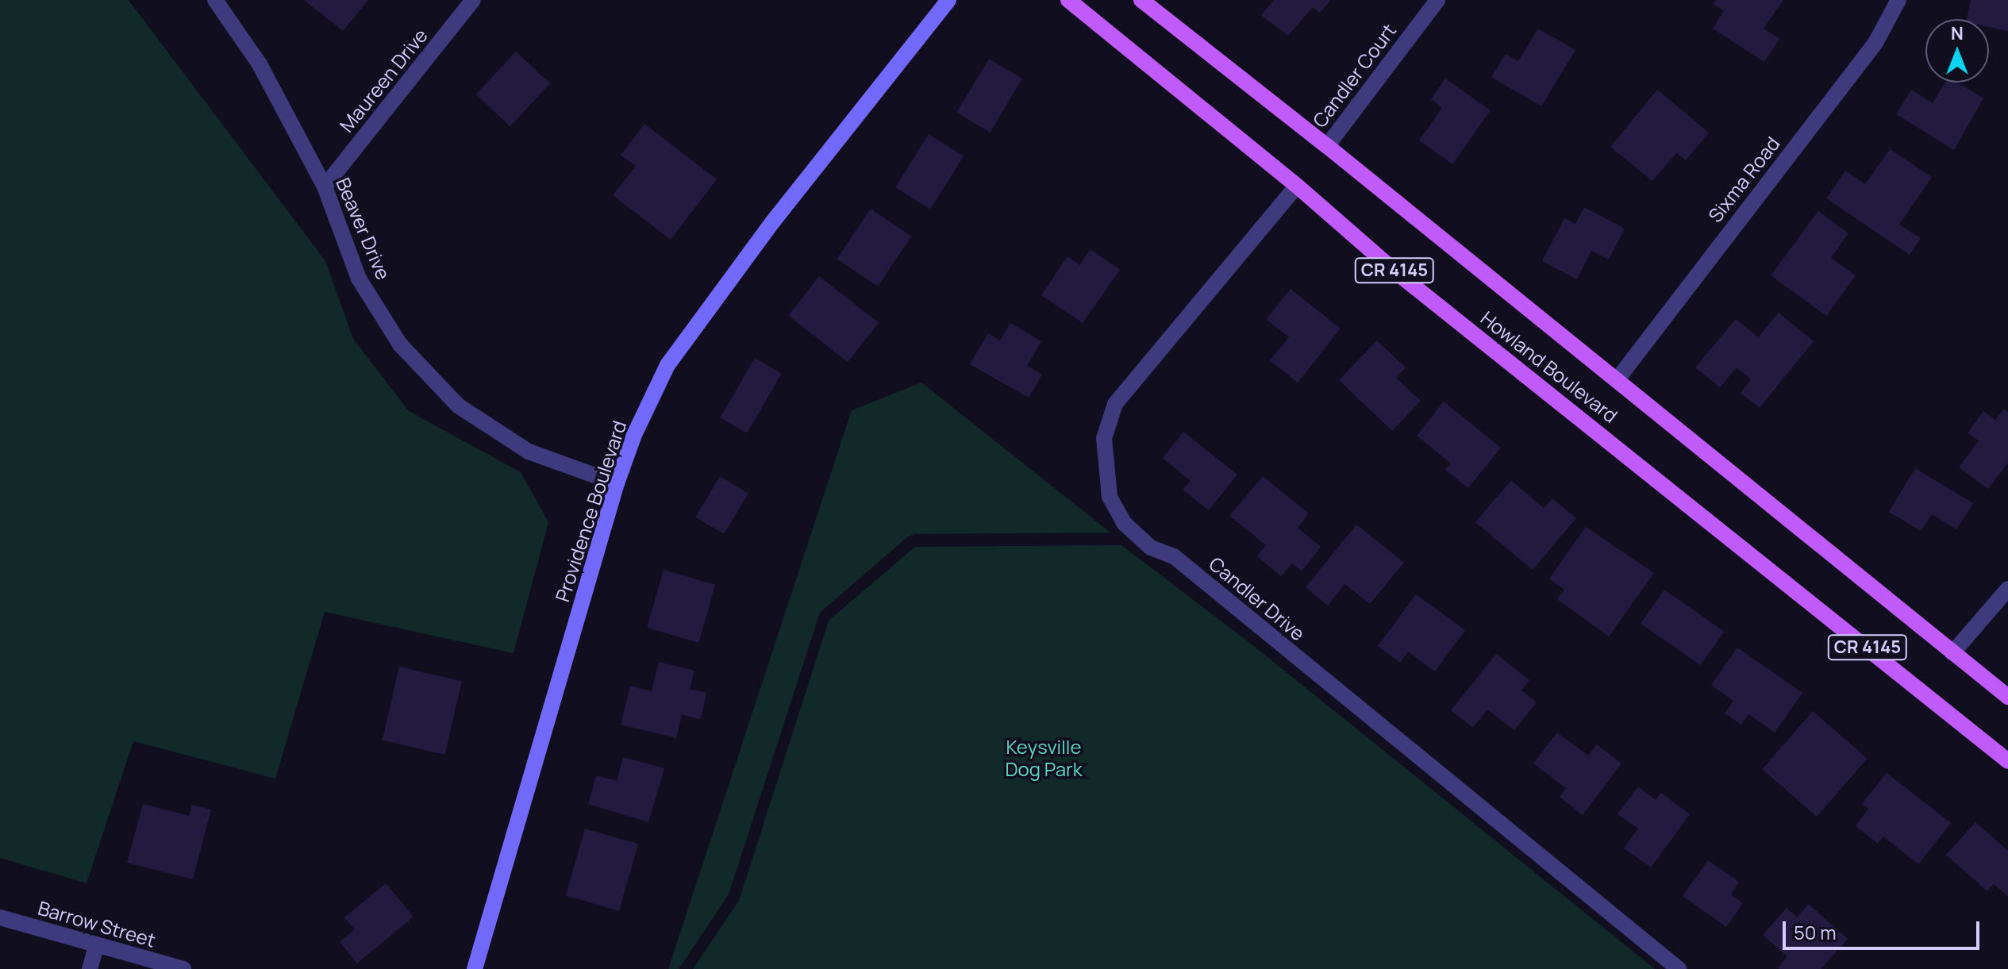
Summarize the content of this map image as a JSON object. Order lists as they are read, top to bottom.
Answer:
{
  "streets": {
    "main road": ["CR 4145", "Howland Boulevard", "Providence Boulevard"],
    "street": [
      "Candler Court",
      "Maureen Drive",
      "Sixma Road",
      "Beaver Drive",
      "Candler Drive",
      "Barrow Street"
    ]
  },
  "crossings": [
    ["Candler Court", "Howland Boulevard"],
    ["Maureen Drive", "Beaver Drive"],
    ["Sixma Road", "Howland Boulevard"],
    ["Beaver Drive", "Providence Boulevard"],
    ["Howland Boulevard", "Candler Drive"]
  ],
  "parks": ["Keysville Dog Park"],
  "scale_bar": "50 m",
  "north": "top"
}
